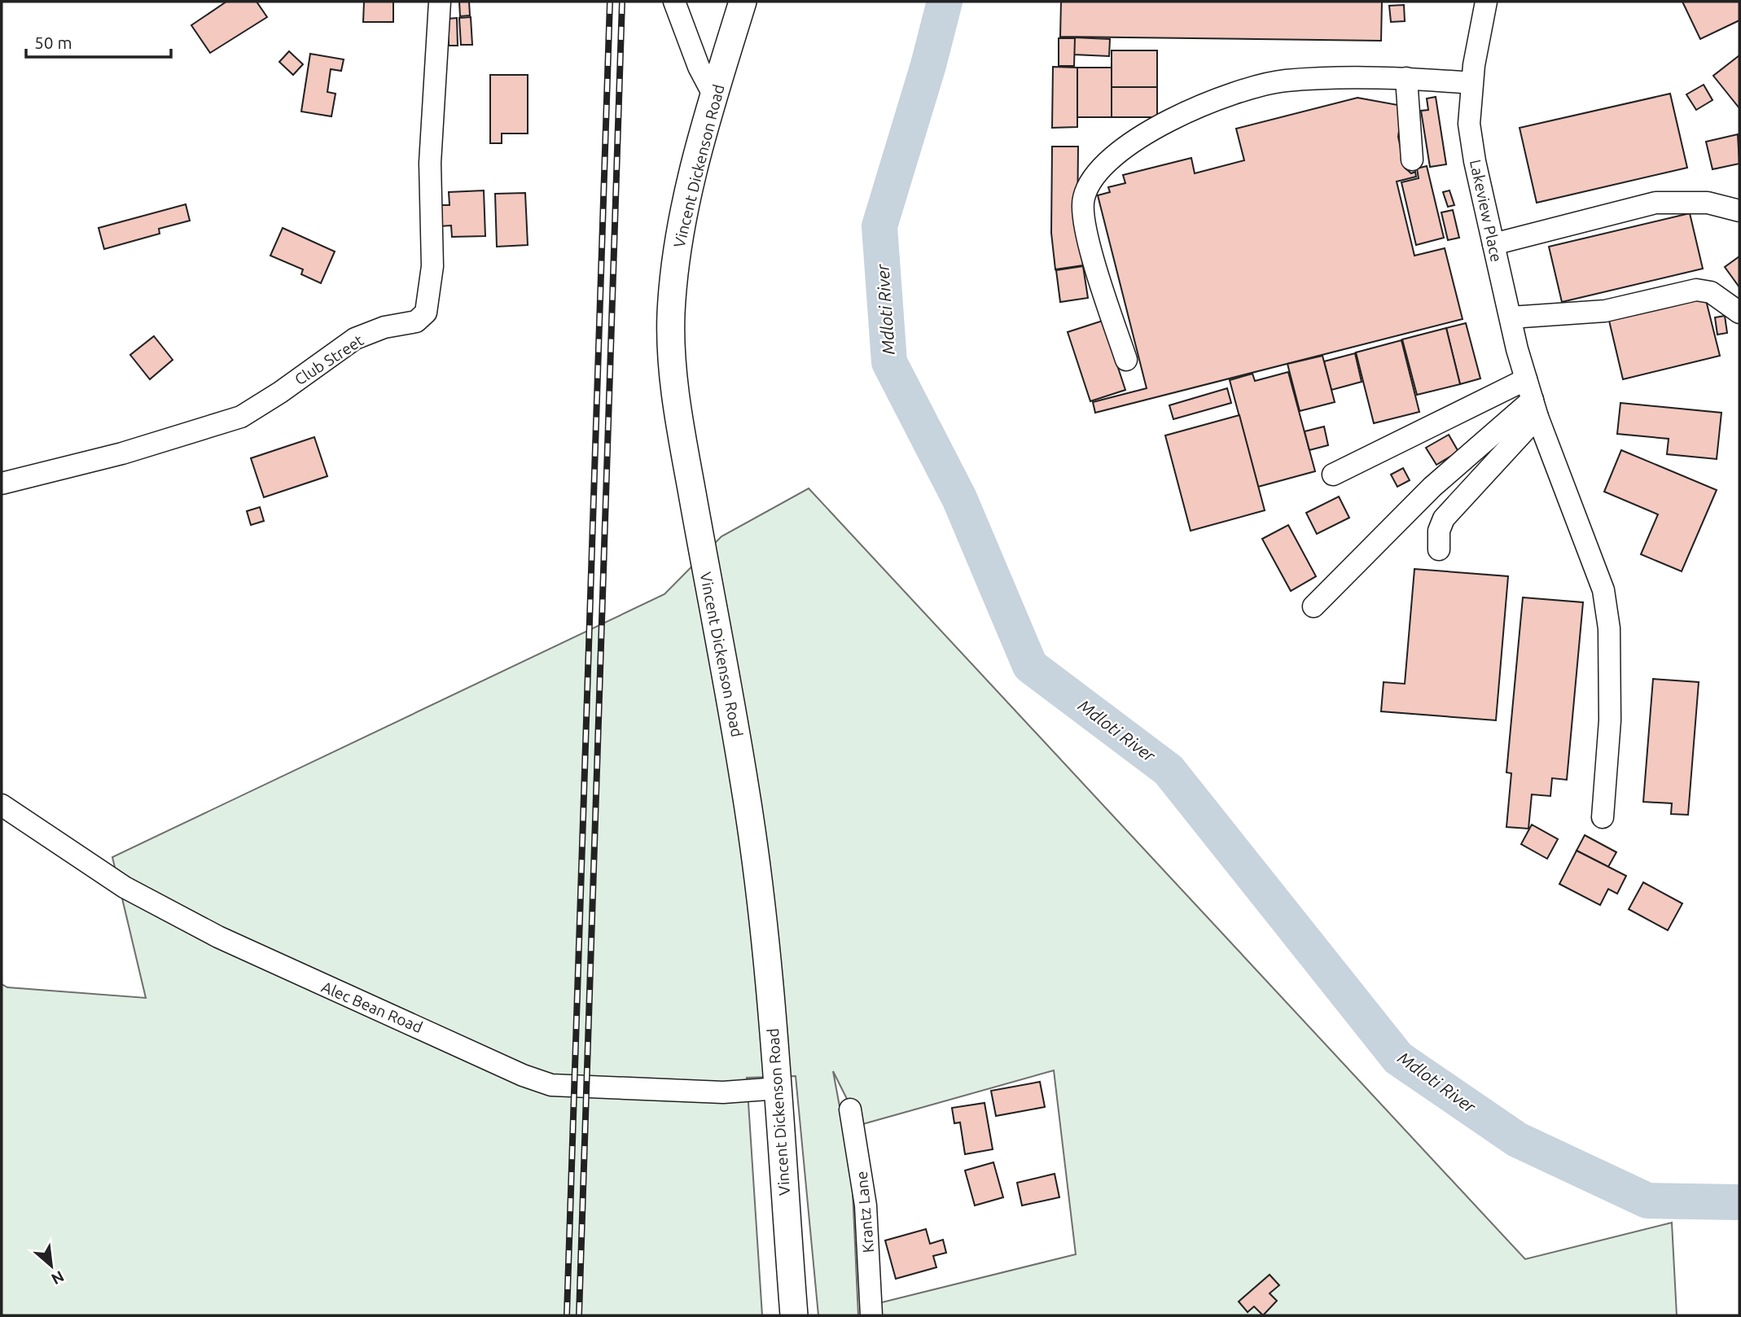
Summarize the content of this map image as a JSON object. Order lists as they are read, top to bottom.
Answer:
{
  "streets": {
    "main road": ["Vincent Dickenson Road"],
    "street": [
      "Lakeview Place",
      "Club Street",
      "Alec Bean Road",
      "Krantz Lane"
    ]
  },
  "crossings": [
    ["Vincent Dickenson Road", "Alec Bean Road"]
  ],
  "water": ["Mdloti River"],
  "scale_bar": "50 m",
  "north": "bottom right"
}
